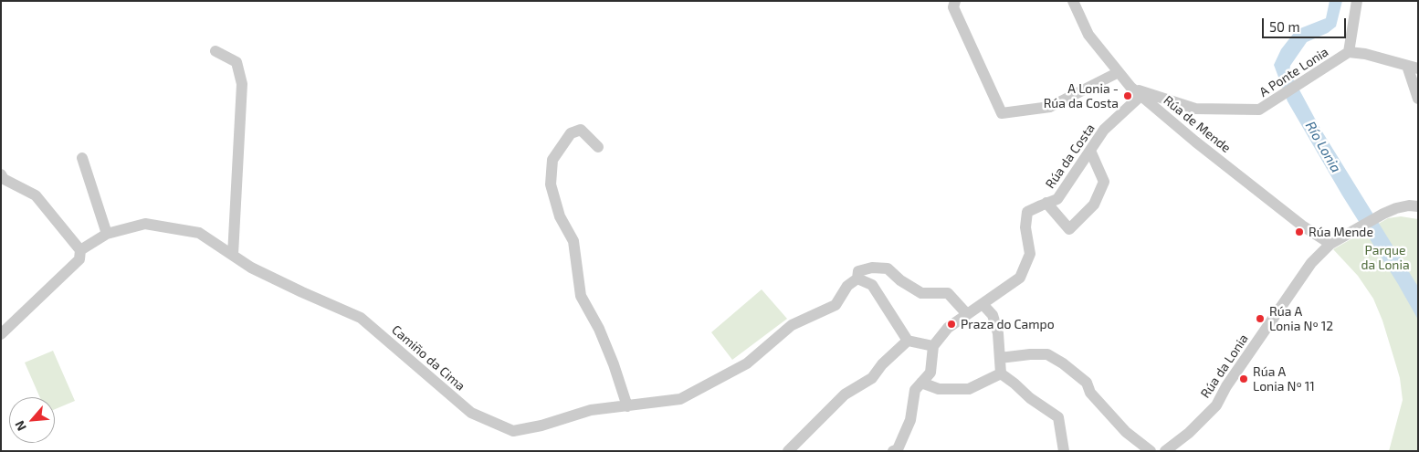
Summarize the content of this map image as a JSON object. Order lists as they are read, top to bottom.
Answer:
{
  "streets": {
    "street": [
      "A Ponte Lonia",
      "Rúa de Mende",
      "Rúa da Costa",
      "Camiño da Cima",
      "Rúa da Lonia"
    ]
  },
  "crossings": [
    ["A Ponte Lonia", "Rúa de Mende"],
    ["Rúa de Mende", "Rúa da Costa"],
    ["Rúa de Mende", "Rúa da Lonia"],
    ["Rúa da Costa", "Camiño da Cima"]
  ],
  "water": ["Río Lonia"],
  "parks": ["Parque da Lonia"],
  "places": [
    "A Lonia - Rúa da Costa",
    "Rúa Mende",
    "Rúa A Lonia Nº 12",
    "Praza do Campo",
    "Rúa A Lonia Nº 11"
  ],
  "scale_bar": "50 m",
  "north": "bottom left"
}
